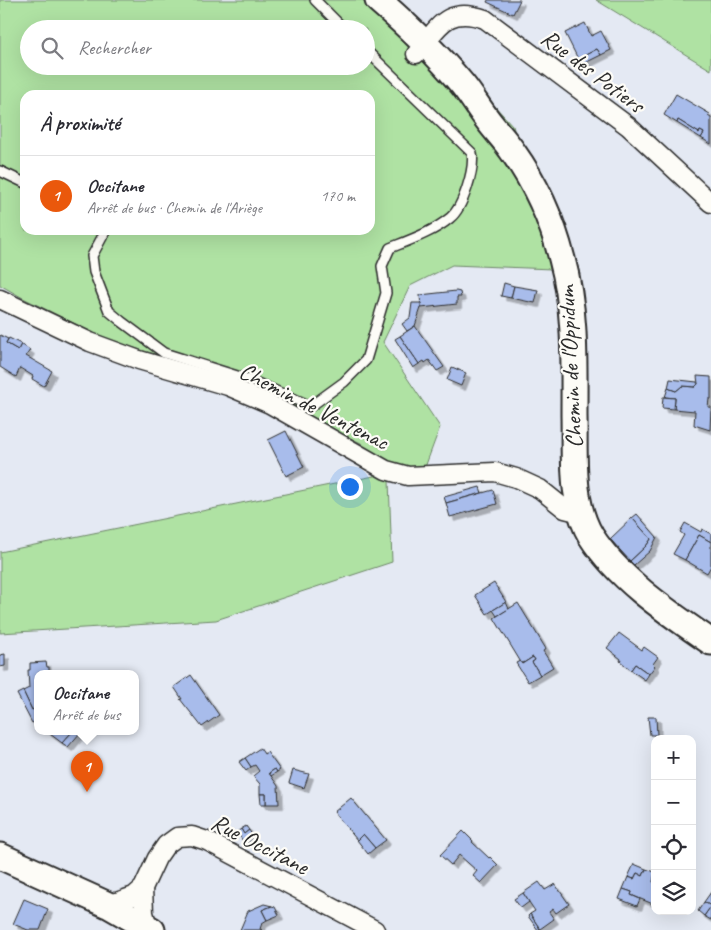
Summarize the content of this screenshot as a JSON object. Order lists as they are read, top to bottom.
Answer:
{
  "streets": {
    "street": [
      "Rue des Potiers",
      "Chemin de l'Oppidum",
      "Chemin de Ventenac",
      "Rue Occitane"
    ]
  },
  "crossings": [
    ["Rue des Potiers", "Chemin de l'Oppidum"],
    ["Chemin de l'Oppidum", "Chemin de Ventenac"]
  ],
  "page": {
    "search": "Rechercher",
    "heading": "À proximité",
    "list": [
      {
        "mark": "1",
        "name": "Occitane",
        "note": "Arrêt de bus · Chemin de l'Ariège",
        "value": "170 m"
      }
    ],
    "popup": ["Occitane", "Arrêt de bus"],
    "map_buttons": ["+", "−"],
    "pins": "1"
  }
}
